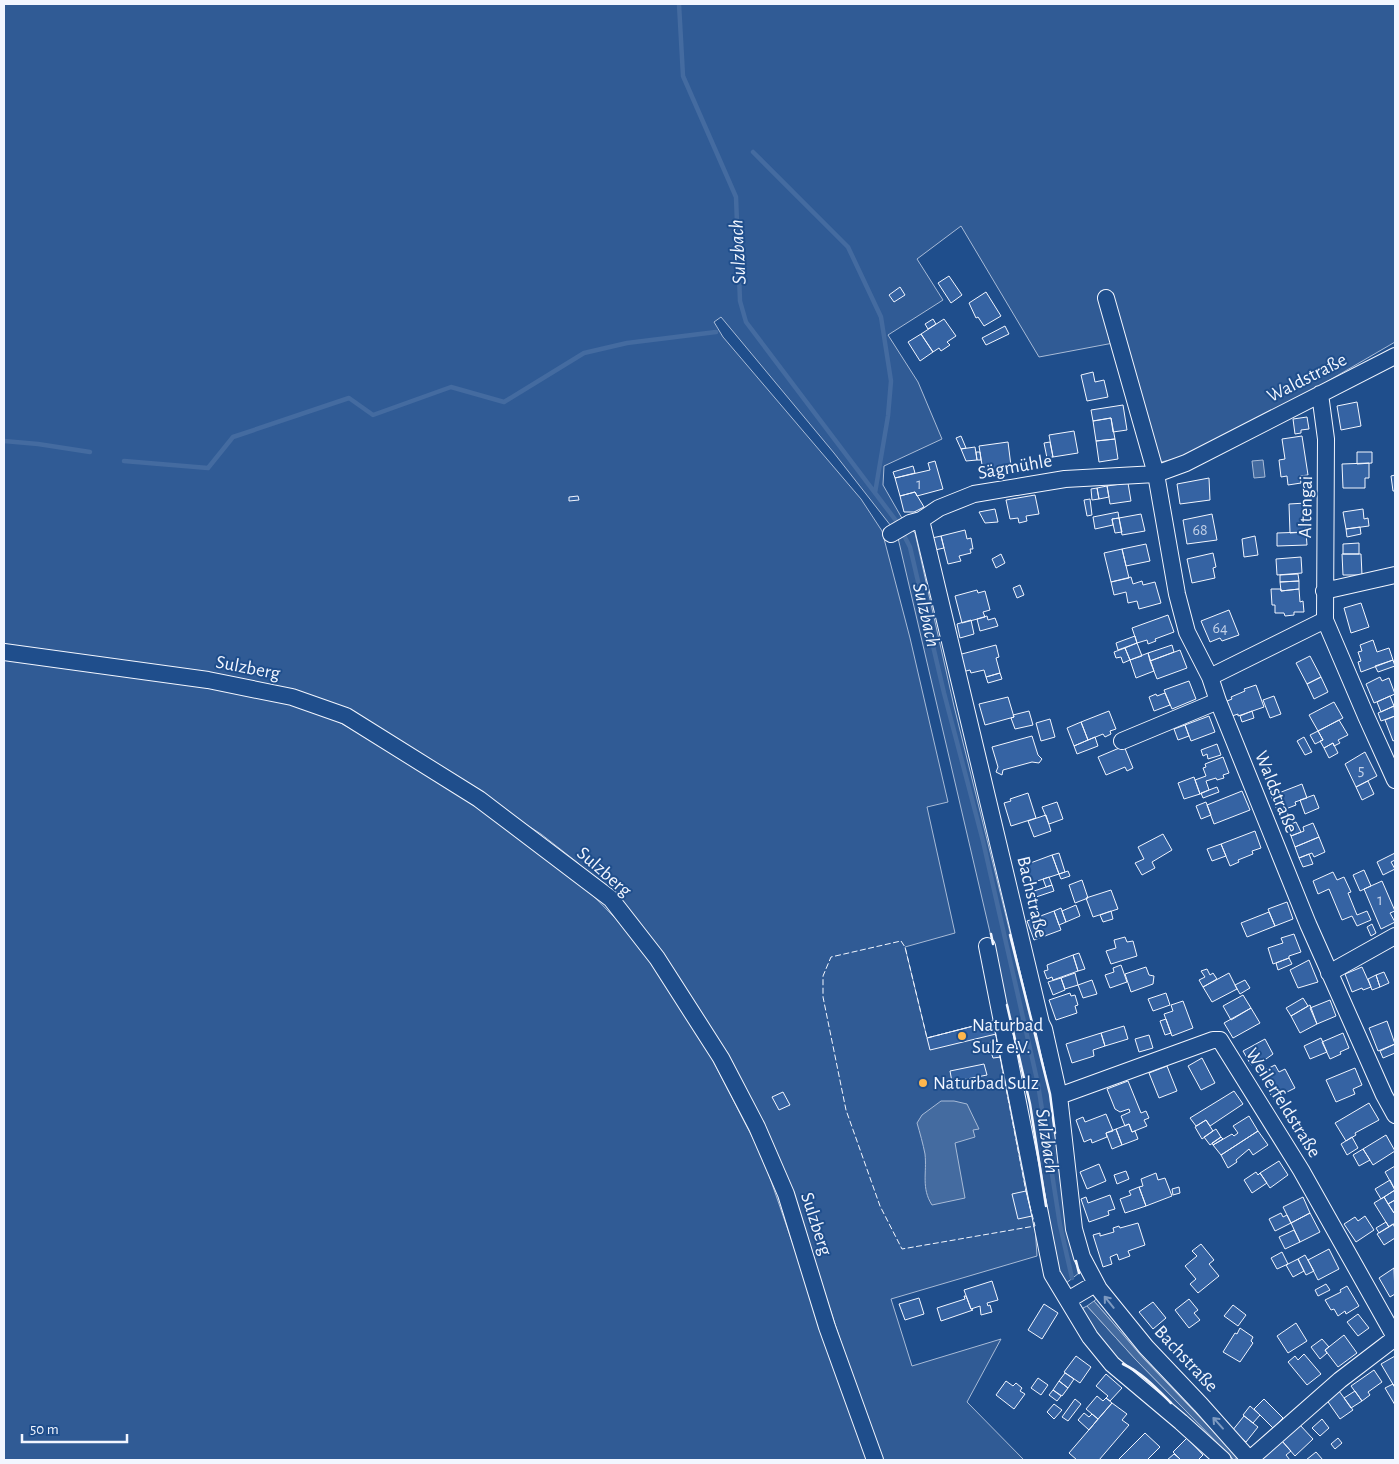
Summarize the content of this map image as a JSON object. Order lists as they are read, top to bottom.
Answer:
{
  "streets": {
    "street": [
      "Waldstraße",
      "Sägmühle",
      "Altengai",
      "Sulzberg",
      "Bachstraße",
      "Weilerfeldstraße"
    ]
  },
  "crossings": [
    ["Waldstraße", "Sägmühle"],
    ["Waldstraße", "Altengai"],
    ["Sägmühle", "Bachstraße"],
    ["Bachstraße", "Weilerfeldstraße"]
  ],
  "water": ["Sulzbach"],
  "places": ["Naturbad Sulz e.V.", "Naturbad Sulz"],
  "house_numbers": [
    "1",
    "68",
    "64",
    "5",
    "1"
  ],
  "scale_bar": "50 m"
}
